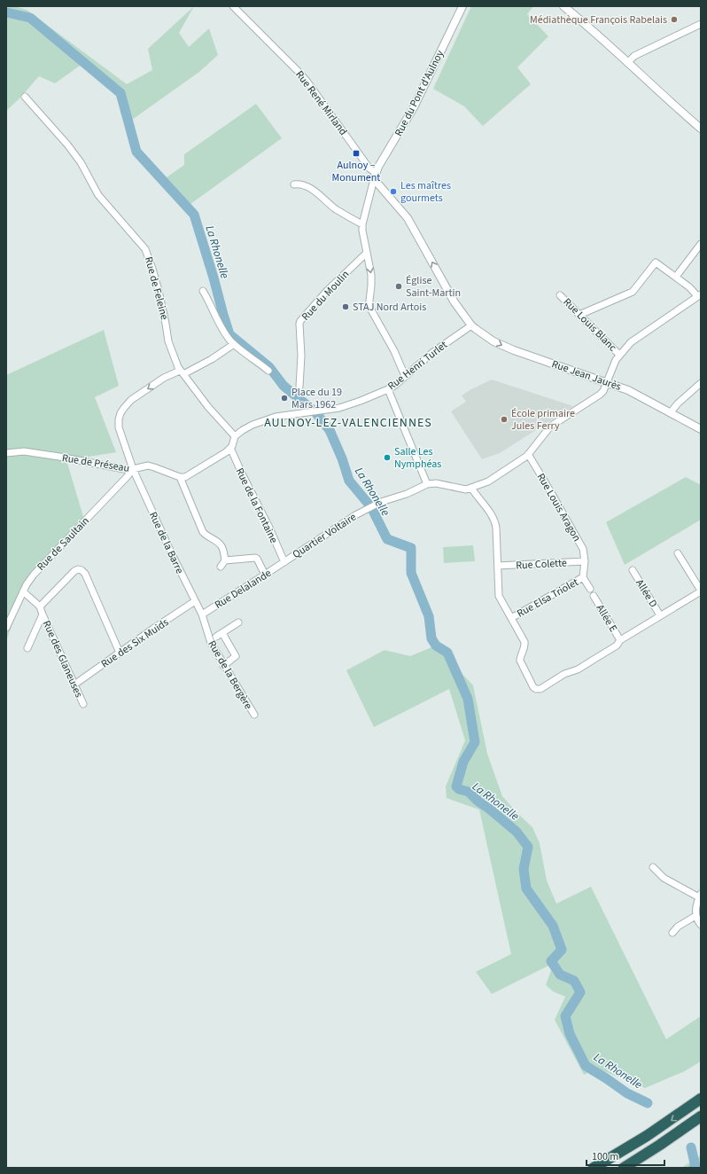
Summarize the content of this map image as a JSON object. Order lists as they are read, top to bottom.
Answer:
{
  "streets": {
    "street": [
      "Rue du Pont d'Aulnoy",
      "Rue René Mirland",
      "Rue de Feleine",
      "Rue du Moulin",
      "Rue Louis Blanc",
      "Rue Henri Turlet",
      "Rue Jean Jaurès",
      "Rue de Préseau",
      "Rue de la Fontaine",
      "Rue Louis Aragon",
      "Quartier Voltaire",
      "Rue de la Barre",
      "Rue de Saultain",
      "Rue Colette",
      "Rue Delalande",
      "Allée D",
      "Rue Elsa Triolet",
      "Allée E",
      "Rue des Six Muids",
      "Rue des Glaneuses",
      "Rue de la Bergère"
    ]
  },
  "crossings": [
    ["Rue du Pont d'Aulnoy", "Rue René Mirland"],
    ["Rue René Mirland", "Rue Henri Turlet"],
    ["Rue René Mirland", "Rue Jean Jaurès"],
    ["Rue de Feleine", "Rue Henri Turlet"],
    ["Rue de Feleine", "Rue de Préseau"],
    ["Rue de Feleine", "Rue de la Fontaine"],
    ["Rue de Feleine", "Rue de la Barre"],
    ["Rue de Feleine", "Rue de Saultain"],
    ["Rue Henri Turlet", "Rue Jean Jaurès"],
    ["Rue Henri Turlet", "Rue de Préseau"],
    ["Rue Henri Turlet", "Rue de la Fontaine"],
    ["Rue Henri Turlet", "Rue de la Barre"],
    ["Rue Henri Turlet", "Rue de Saultain"],
    ["Rue de Préseau", "Rue de la Fontaine"],
    ["Rue de Préseau", "Rue de la Barre"],
    ["Rue de Préseau", "Rue de Saultain"],
    ["Rue de la Fontaine", "Quartier Voltaire"],
    ["Rue de la Fontaine", "Rue de la Barre"],
    ["Rue de la Fontaine", "Rue de Saultain"],
    ["Rue de la Fontaine", "Rue Delalande"],
    ["Rue Louis Aragon", "Rue Colette"],
    ["Rue Louis Aragon", "Rue Elsa Triolet"],
    ["Quartier Voltaire", "Rue Delalande"],
    ["Rue de la Barre", "Rue de Saultain"],
    ["Rue de la Barre", "Rue Delalande"],
    ["Rue de la Barre", "Rue des Six Muids"],
    ["Rue de la Barre", "Rue de la Bergère"],
    ["Rue Colette", "Rue Elsa Triolet"],
    ["Rue Delalande", "Rue de la Bergère"],
    ["Rue des Six Muids", "Rue des Glaneuses"]
  ],
  "one_way": ["Rue Jean Jaurès"],
  "districts": ["AULNOY-LEZ-VALENCIENNES"],
  "water": ["La Rhonelle"],
  "places": {
    "other": [
      "Médiathèque François Rabelais",
      "Les maîtres gourmets",
      "Église Saint-Martin",
      "STAJ Nord Artois",
      "Place du 19 Mars 1962",
      "École primaire Jules Ferry",
      "Salle Les Nymphéas"
    ],
    "transit": ["Aulnoy – Monument"]
  },
  "scale_bar": "100 m"
}
